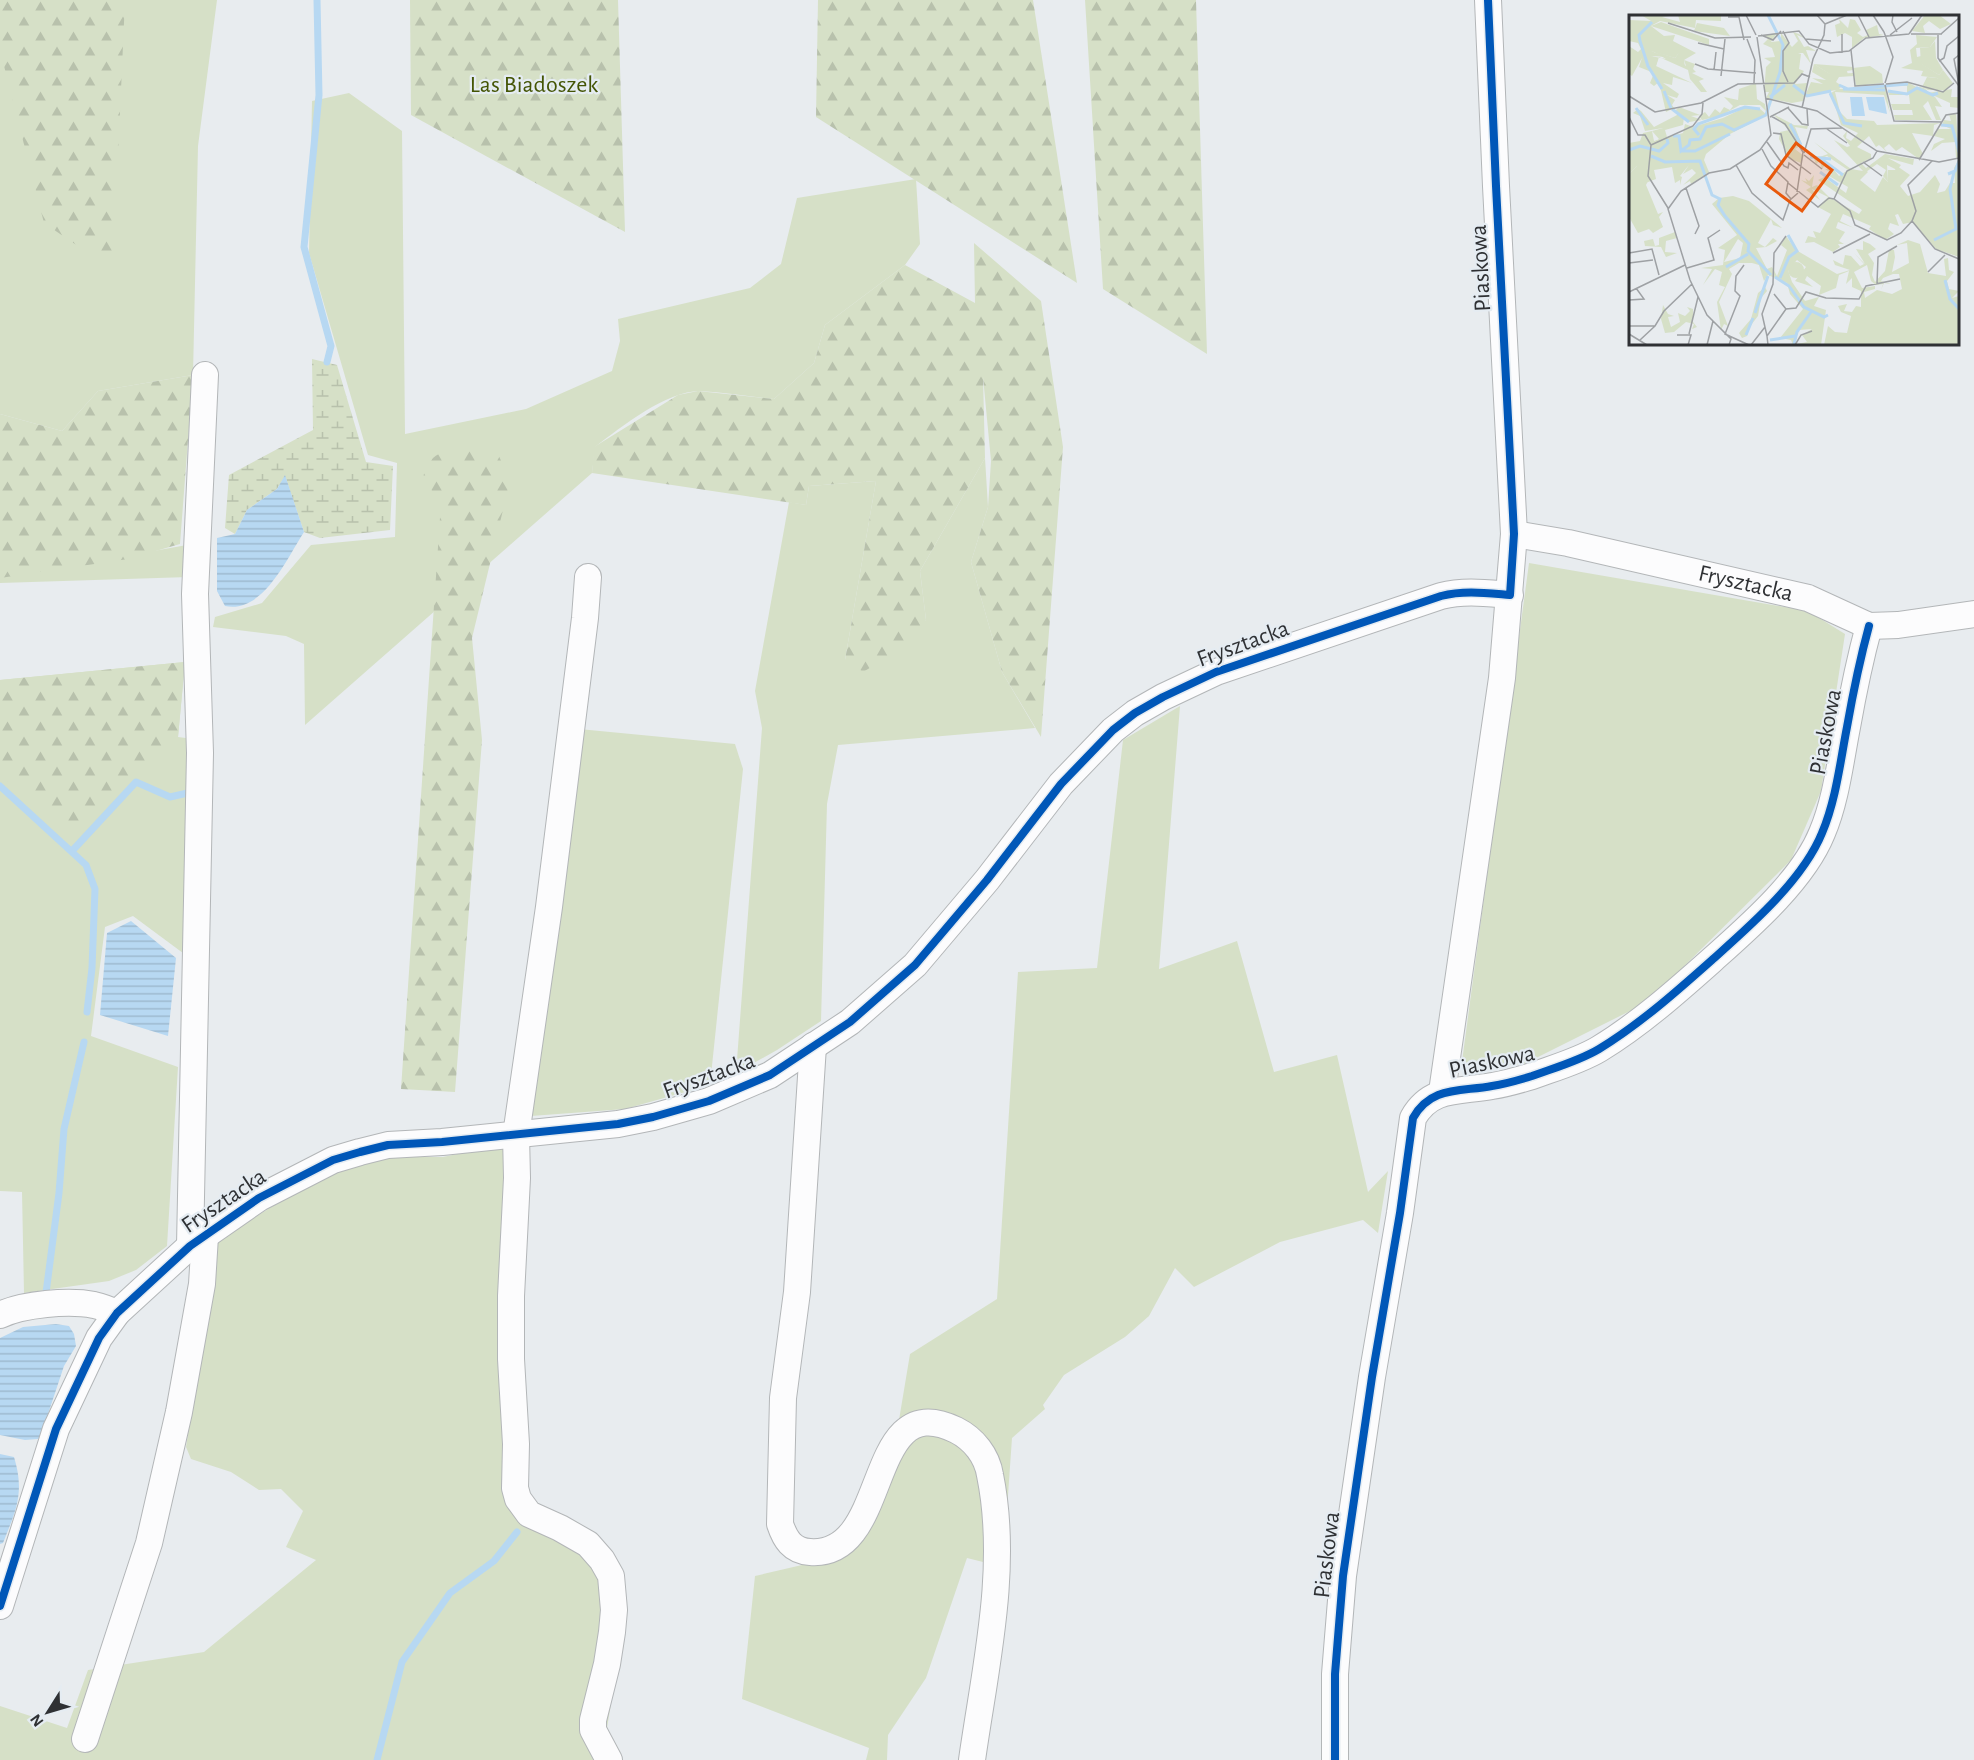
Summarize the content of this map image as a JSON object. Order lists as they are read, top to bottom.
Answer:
{
  "streets": {
    "street": ["Piaskowa", "Frysztacka"]
  },
  "crossings": [
    ["Piaskowa", "Frysztacka"]
  ],
  "parks": ["Las Biadoszek"],
  "north": "bottom left"
}
